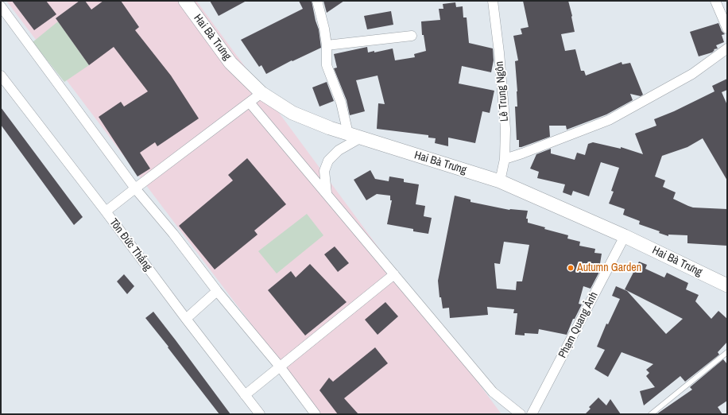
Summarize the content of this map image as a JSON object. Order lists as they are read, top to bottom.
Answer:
{
  "streets": {
    "main road": ["Hai Bà Trưng"],
    "street": ["Lê Trung Ngôn", "Tôn Đức Thắng", "Phạm Quang Ảnh"]
  },
  "crossings": [
    ["Hai Bà Trưng", "Lê Trung Ngôn"],
    ["Hai Bà Trưng", "Phạm Quang Ảnh"]
  ],
  "places": ["Autumn Garden"]
}
